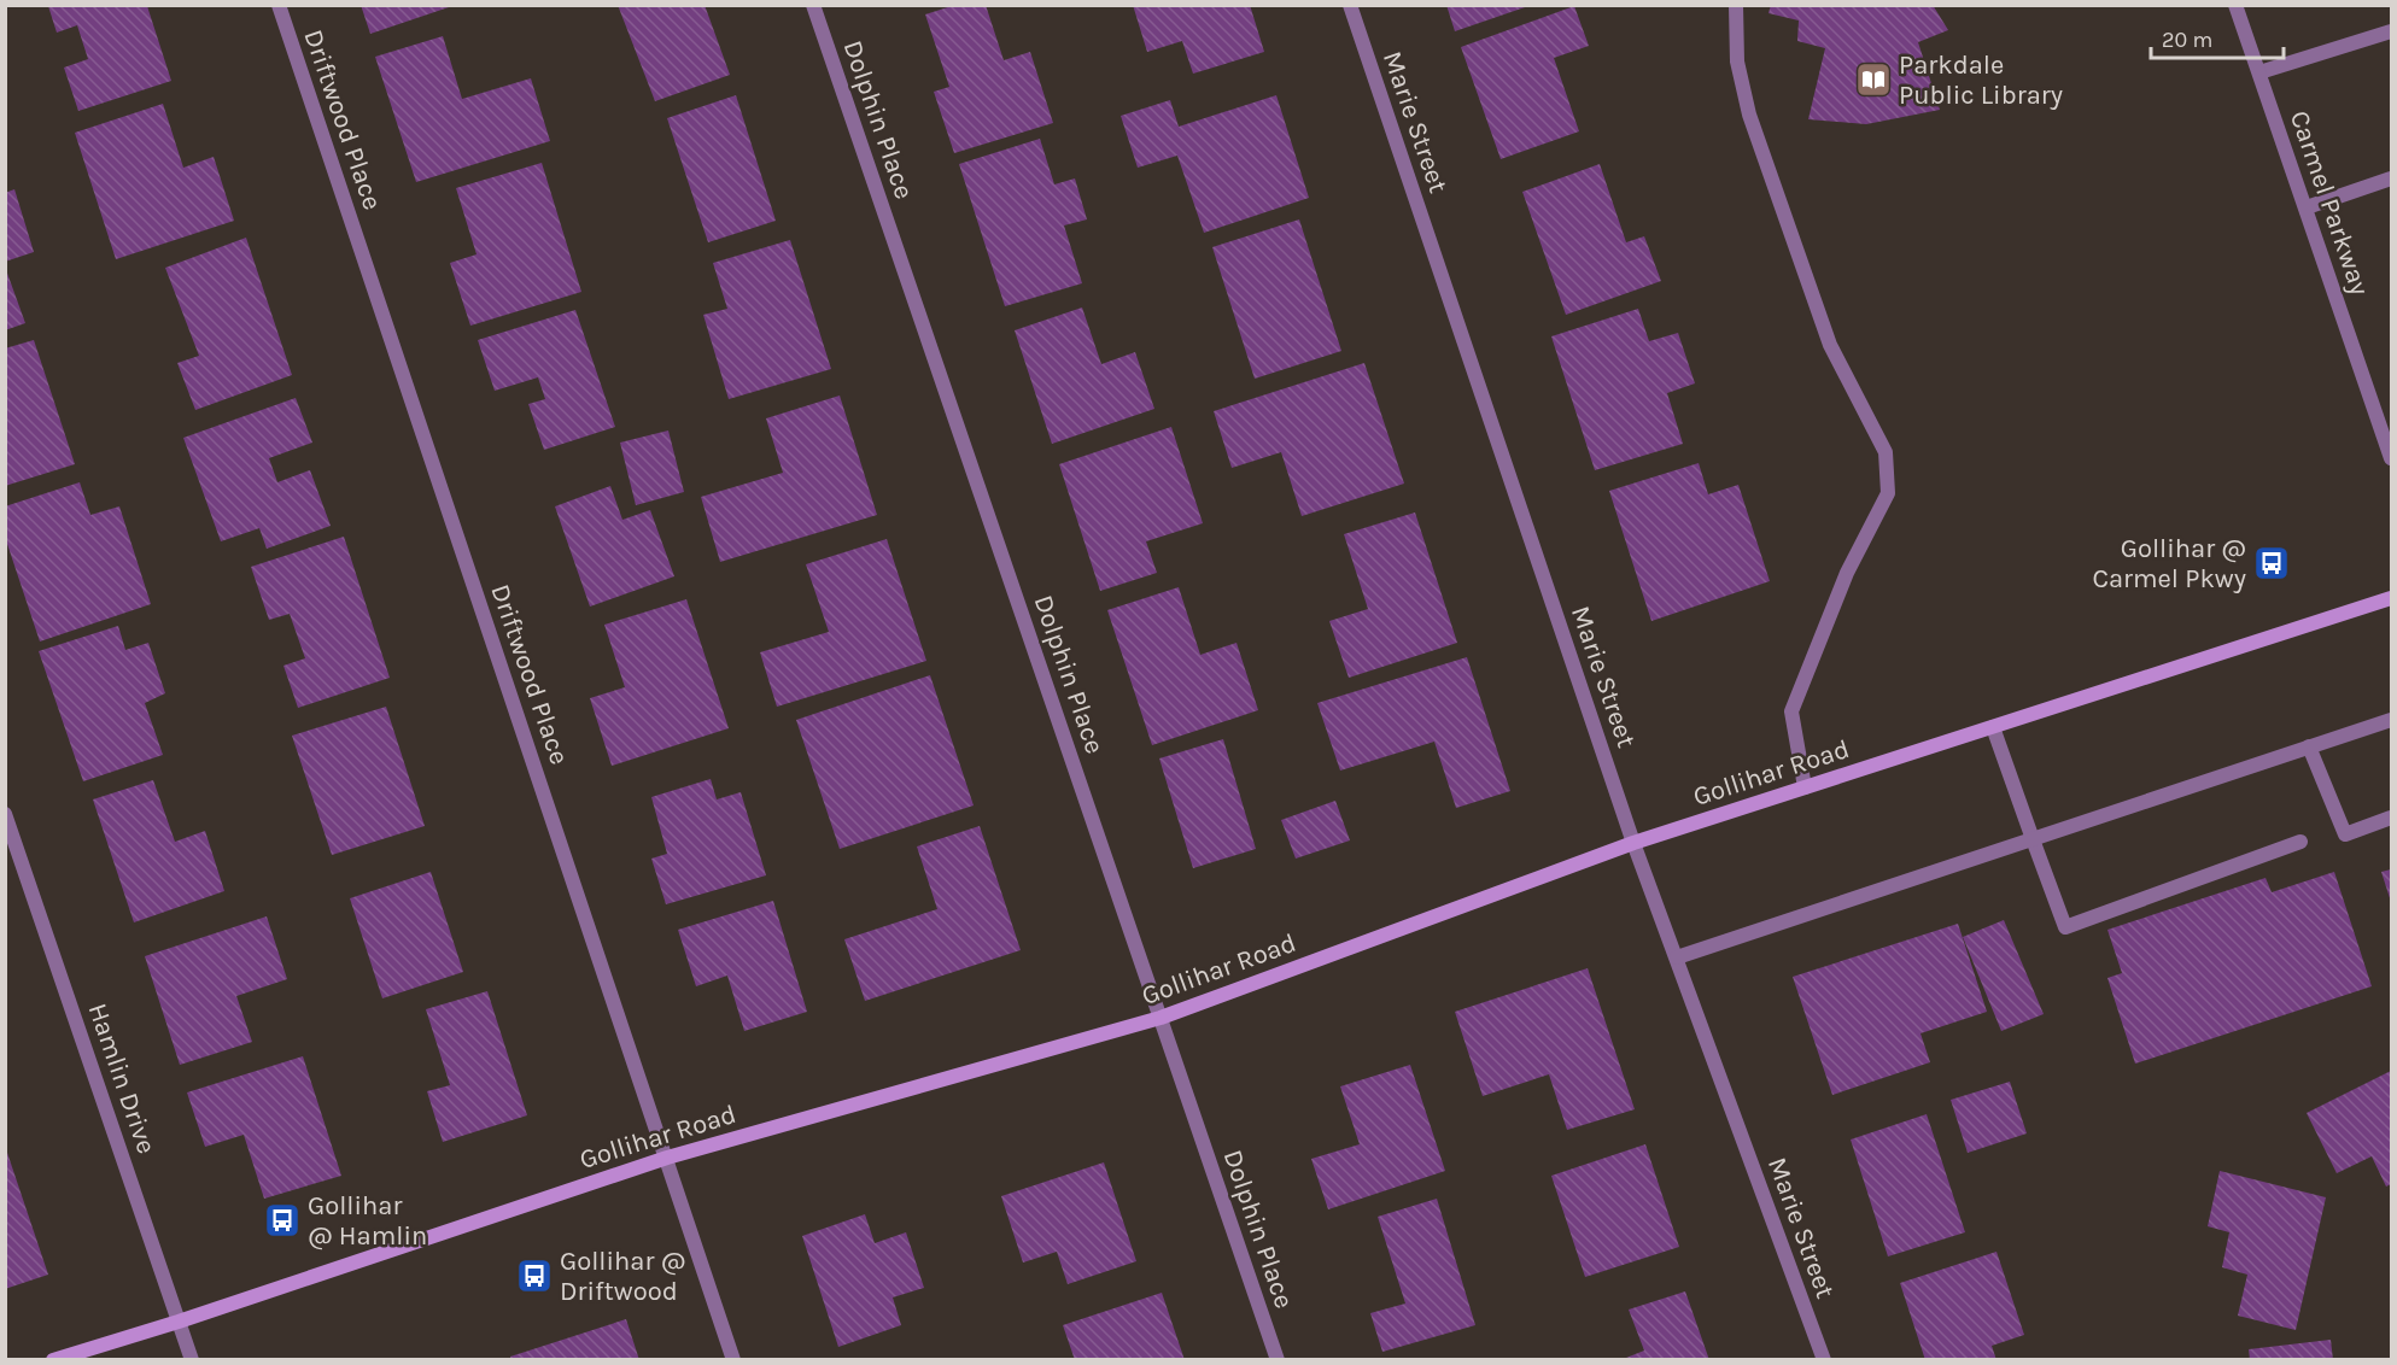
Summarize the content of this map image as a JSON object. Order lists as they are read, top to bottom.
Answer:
{
  "streets": {
    "main road": ["Gollihar Road"],
    "street": [
      "Driftwood Place",
      "Dolphin Place",
      "Marie Street",
      "Carmel Parkway",
      "Hamlin Drive"
    ]
  },
  "crossings": [
    ["Driftwood Place", "Gollihar Road"],
    ["Dolphin Place", "Gollihar Road"],
    ["Marie Street", "Gollihar Road"],
    ["Gollihar Road", "Hamlin Drive"]
  ],
  "places": {
    "library": ["Parkdale Public Library"],
    "bus stop": ["Gollihar @ Carmel Pkwy", "Gollihar @ Hamlin", "Gollihar @ Driftwood"]
  },
  "scale_bar": "20 m"
}
